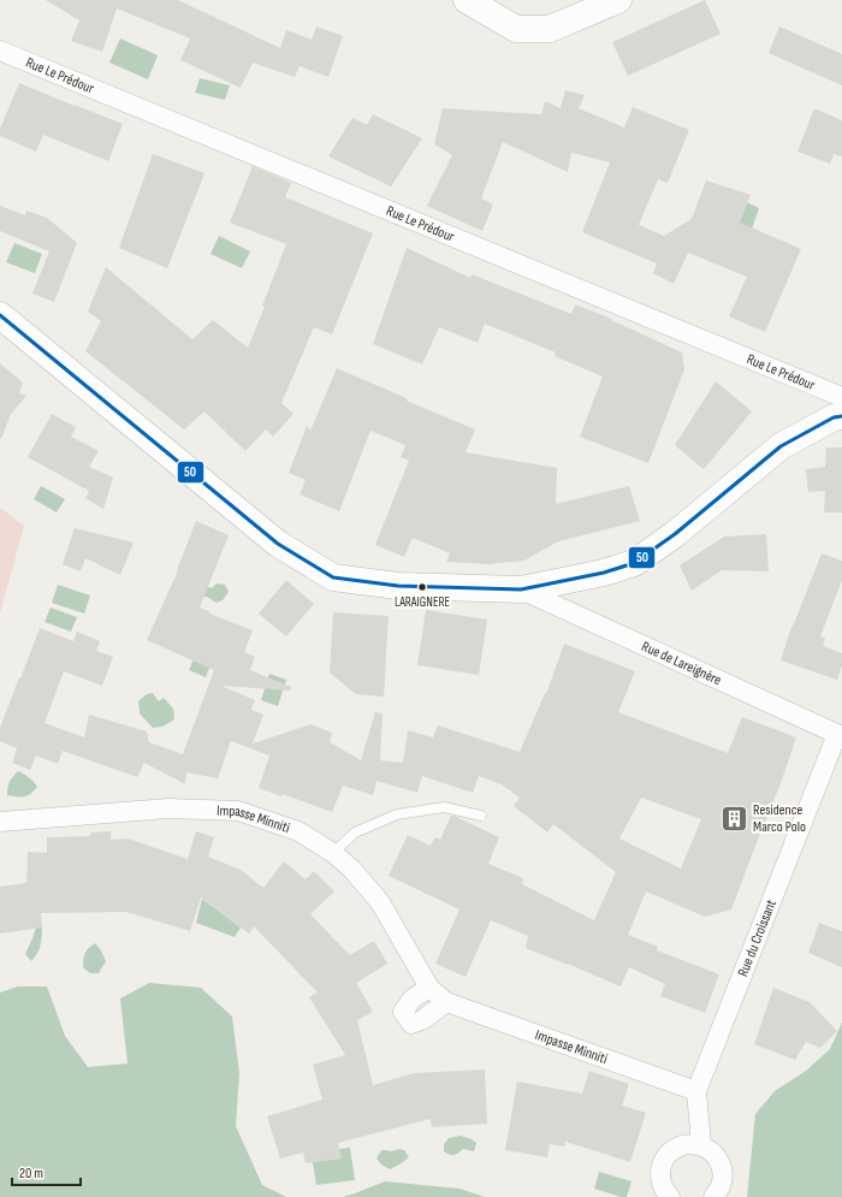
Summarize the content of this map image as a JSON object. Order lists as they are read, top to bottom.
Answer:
{
  "streets": {
    "street": [
      "Rue Le Prédour",
      "Rue de Lareignère",
      "Impasse Minniti",
      "Rue du Croissant"
    ]
  },
  "crossings": [
    ["Rue de Lareignère", "Rue du Croissant"],
    ["Impasse Minniti", "Rue du Croissant"]
  ],
  "places": {
    "other": ["LARAIGNERE"],
    "building": ["Residence Marco Polo"]
  },
  "lines": ["transit line 50"],
  "scale_bar": "20 m"
}
